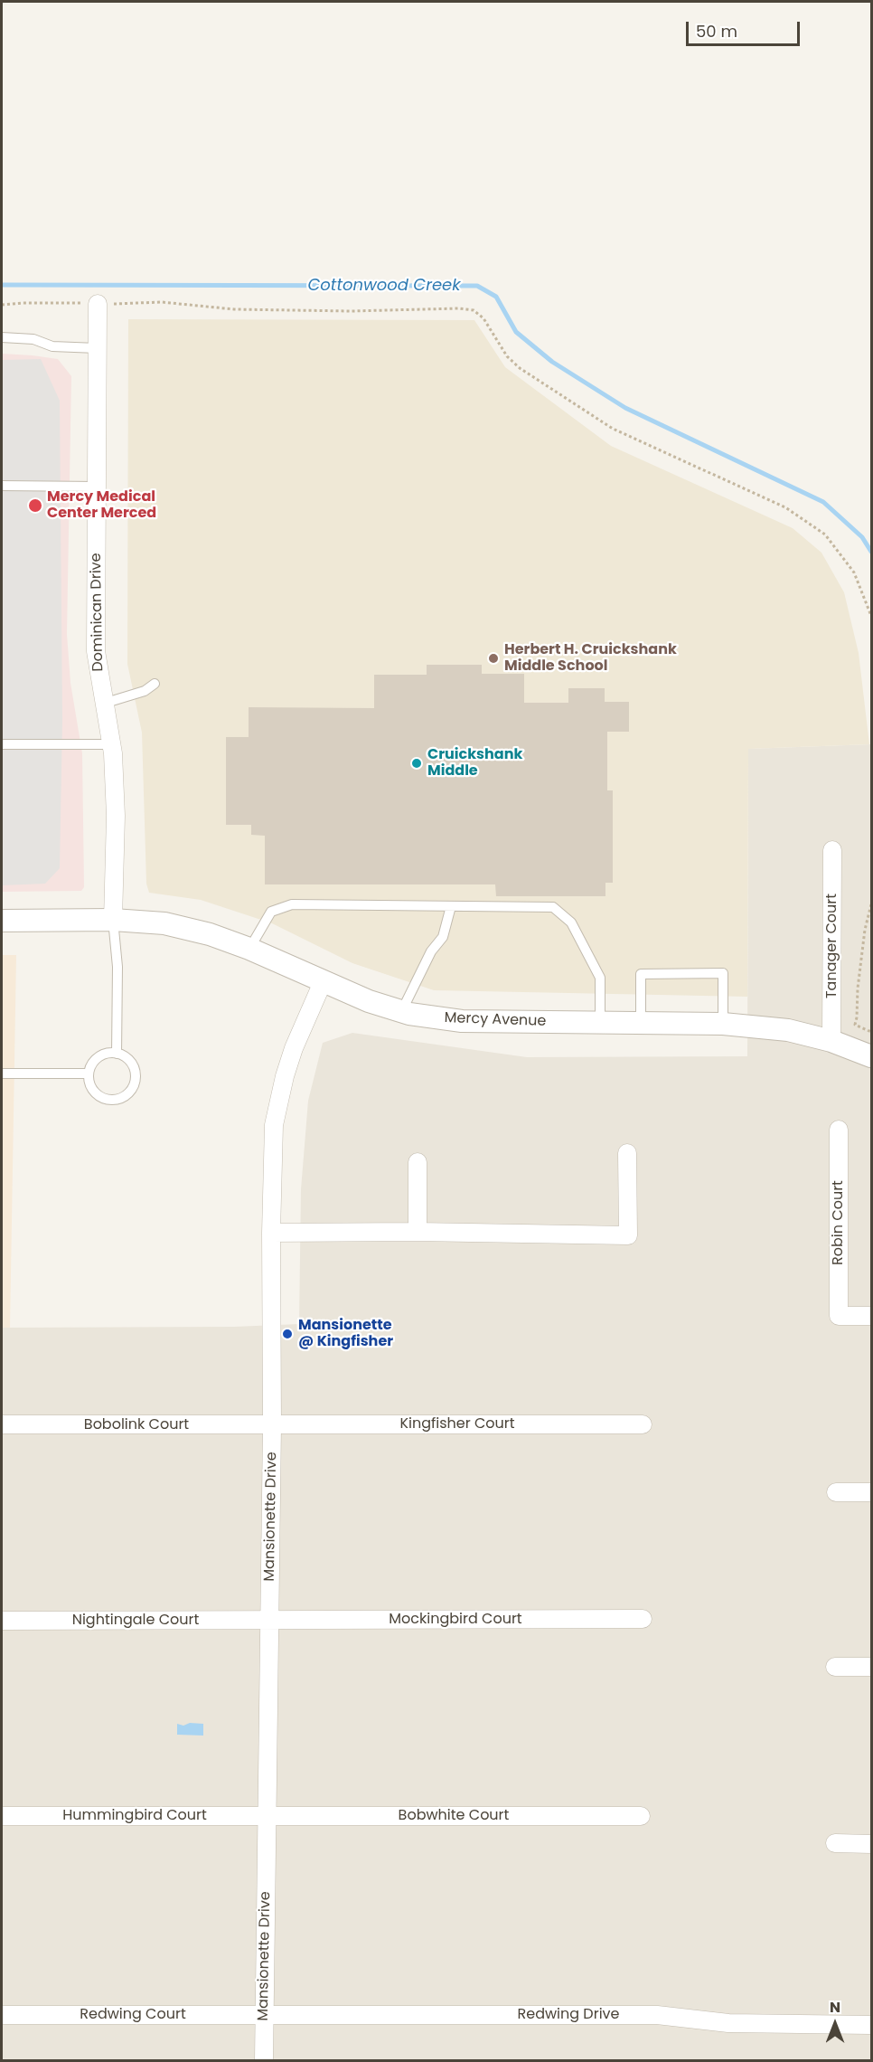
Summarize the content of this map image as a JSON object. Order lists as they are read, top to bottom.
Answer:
{
  "streets": {
    "street": [
      "Dominican Drive",
      "Tanager Court",
      "Mercy Avenue",
      "Robin Court",
      "Kingfisher Court",
      "Bobolink Court",
      "Mansionette Drive",
      "Mockingbird Court",
      "Nightingale Court",
      "Hummingbird Court",
      "Bobwhite Court",
      "Redwing Court",
      "Redwing Drive"
    ]
  },
  "crossings": [
    ["Dominican Drive", "Mercy Avenue"],
    ["Tanager Court", "Mercy Avenue"],
    ["Mercy Avenue", "Mansionette Drive"],
    ["Kingfisher Court", "Bobolink Court"],
    ["Kingfisher Court", "Mansionette Drive"],
    ["Bobolink Court", "Mansionette Drive"],
    ["Mansionette Drive", "Mockingbird Court"],
    ["Mansionette Drive", "Nightingale Court"],
    ["Mansionette Drive", "Hummingbird Court"],
    ["Mansionette Drive", "Bobwhite Court"],
    ["Mansionette Drive", "Redwing Court"],
    ["Mansionette Drive", "Redwing Drive"],
    ["Mockingbird Court", "Nightingale Court"],
    ["Hummingbird Court", "Bobwhite Court"],
    ["Redwing Court", "Redwing Drive"]
  ],
  "water": ["Cottonwood Creek"],
  "places": [
    "Mercy Medical Center Merced",
    "Herbert H. Cruickshank Middle School",
    "Cruickshank Middle",
    "Mansionette @ Kingfisher"
  ],
  "scale_bar": "50 m",
  "north": "top"
}
